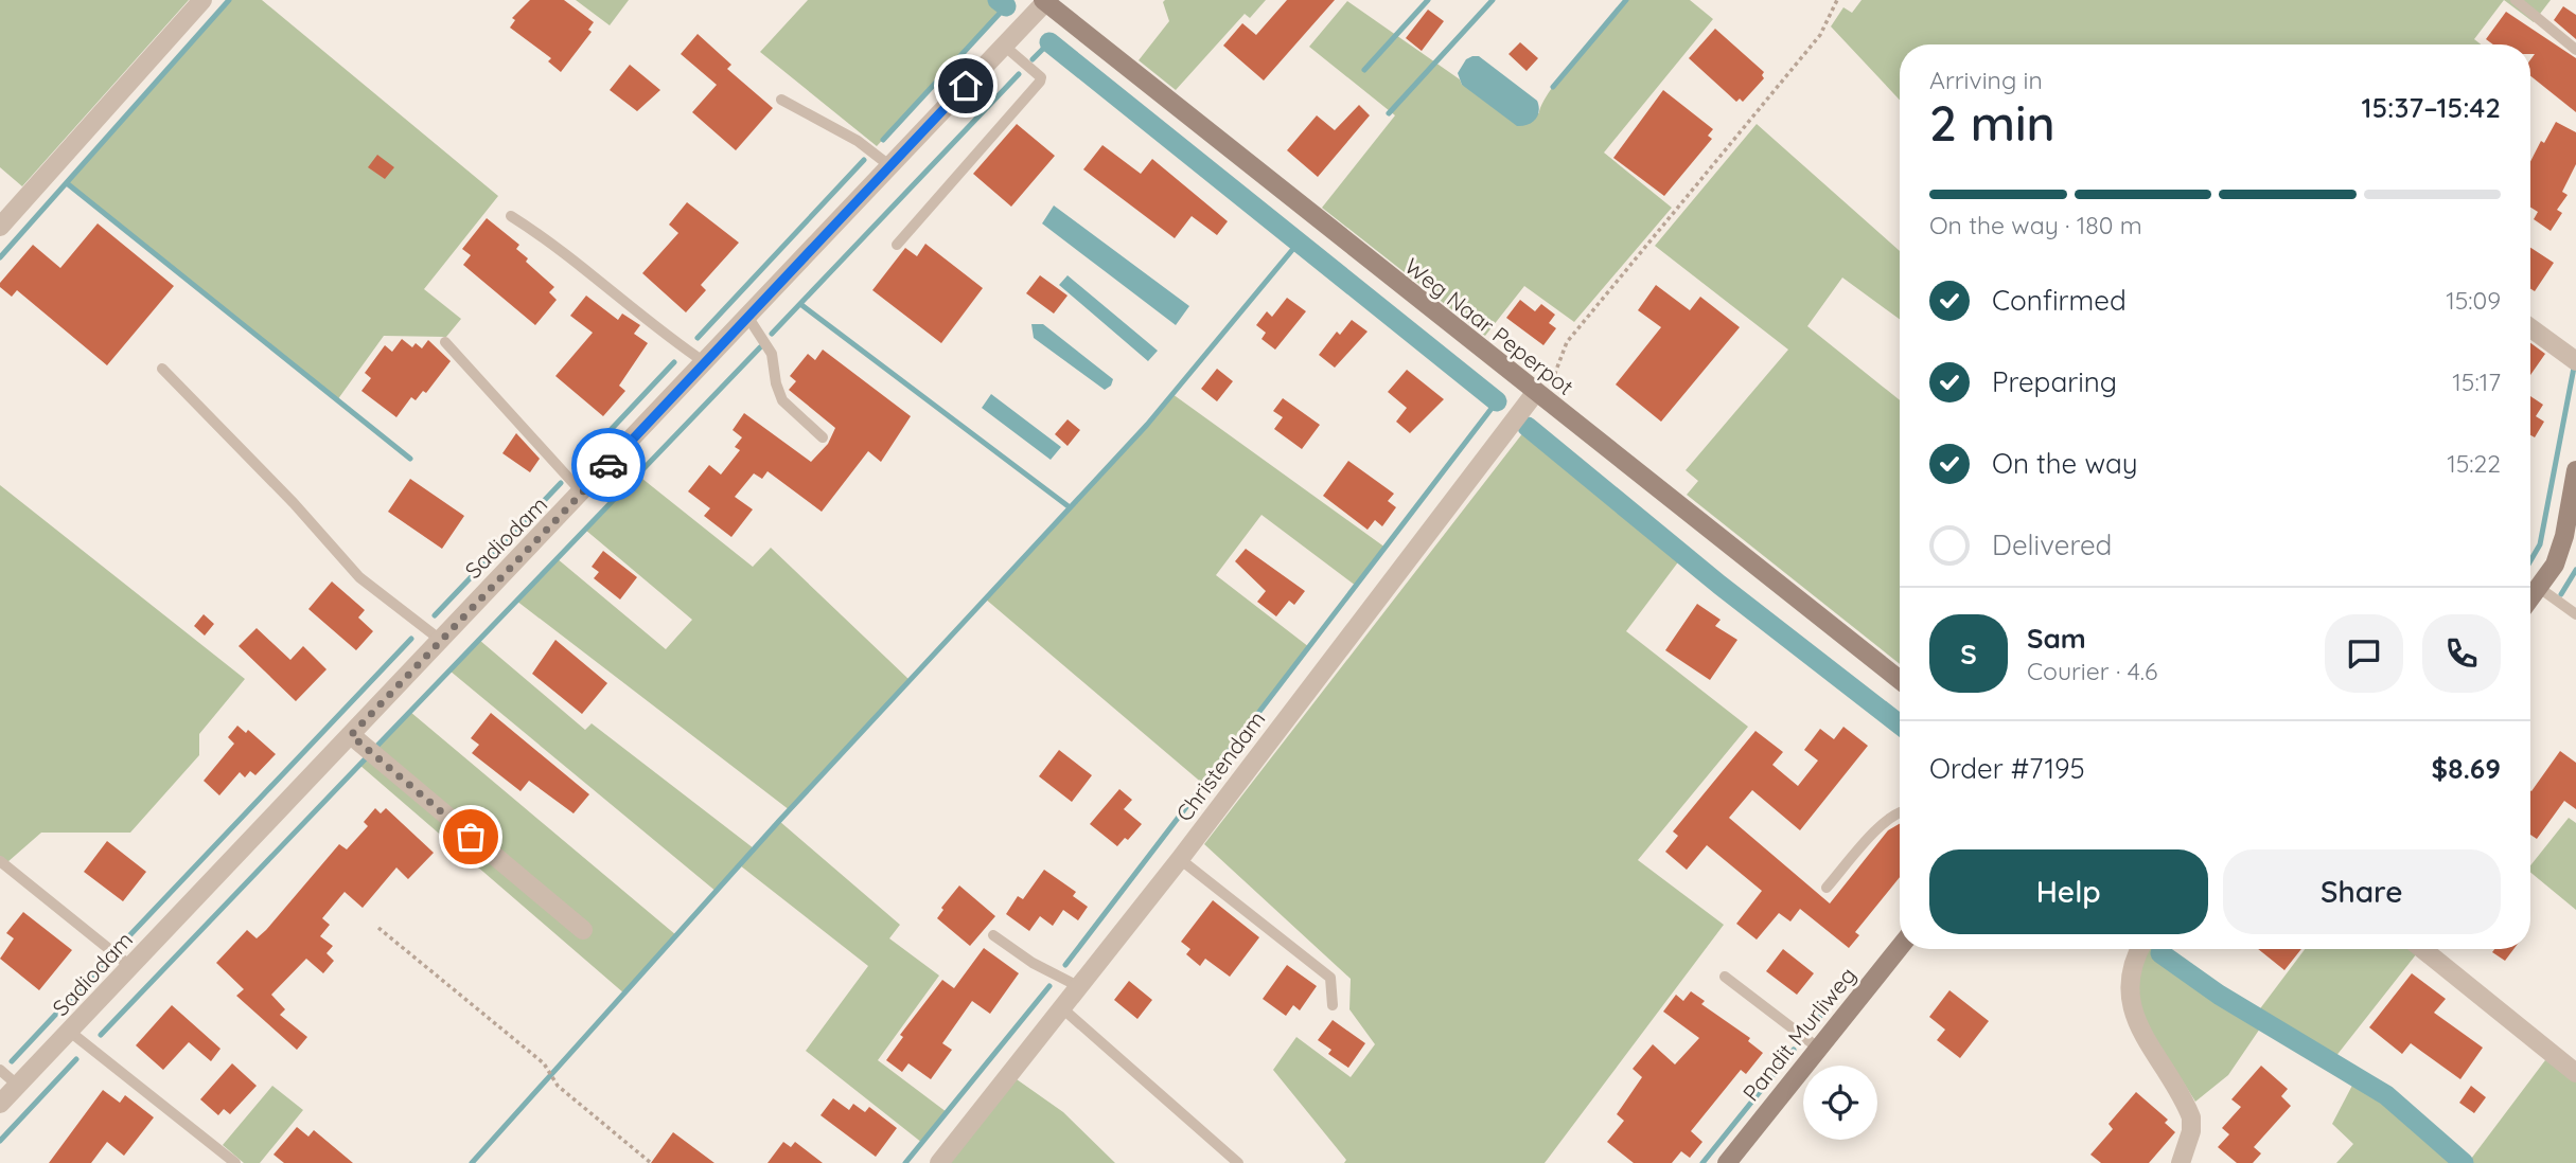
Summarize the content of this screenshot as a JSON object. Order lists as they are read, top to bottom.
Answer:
{
  "streets": {
    "street": [
      "Weg Naar Peperpot",
      "Sadiodam",
      "Christendam",
      "Pandit Murliweg"
    ]
  },
  "crossings": [
    ["Weg Naar Peperpot", "Sadiodam"],
    ["Weg Naar Peperpot", "Christendam"]
  ],
  "page": {
    "heading": ["2 min", "Arriving in", "15:37–15:42"],
    "panel": [
      "Sam",
      "Courier · 4.6",
      "Order #7195",
      "$8.69"
    ],
    "bar": "On the way · 180 m",
    "list": [
      ["Confirmed", "15:09"],
      ["Preparing", "15:17"],
      ["On the way", "15:22"],
      "Delivered"
    ],
    "round": "S",
    "buttons": ["Help", "Share"]
  }
}
